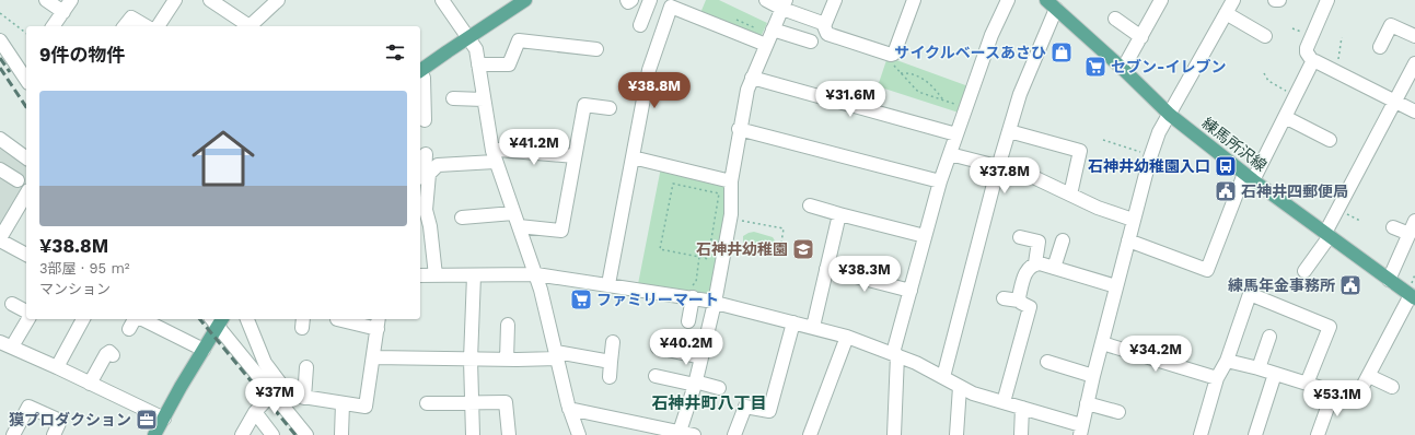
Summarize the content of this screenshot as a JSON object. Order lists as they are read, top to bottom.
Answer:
{
  "streets": {
    "main road": ["練馬所沢線"]
  },
  "districts": ["石神井町八丁目"],
  "places": {
    "shop": ["サイクルベースあさひ"],
    "supermarket": ["セブン-イレブン", "ファミリーマート"],
    "bus stop": ["石神井幼稚園入口"],
    "public building": ["石神井四郵便局", "練馬年金事務所"],
    "school or university": ["石神井幼稚園"],
    "office": ["獏プロダクション"]
  },
  "page": {
    "heading": "9件の物件",
    "price": [
      "¥38.8M",
      "¥31.6M",
      "¥41.2M",
      "¥37.8M",
      "¥38.3M",
      "¥40.2M",
      "¥34.2M",
      "¥37M",
      "¥53.1M"
    ],
    "list": [
      {
        "name": "¥38.8M",
        "note": "3部屋 · 95 m² · マンション"
      }
    ]
  }
}
